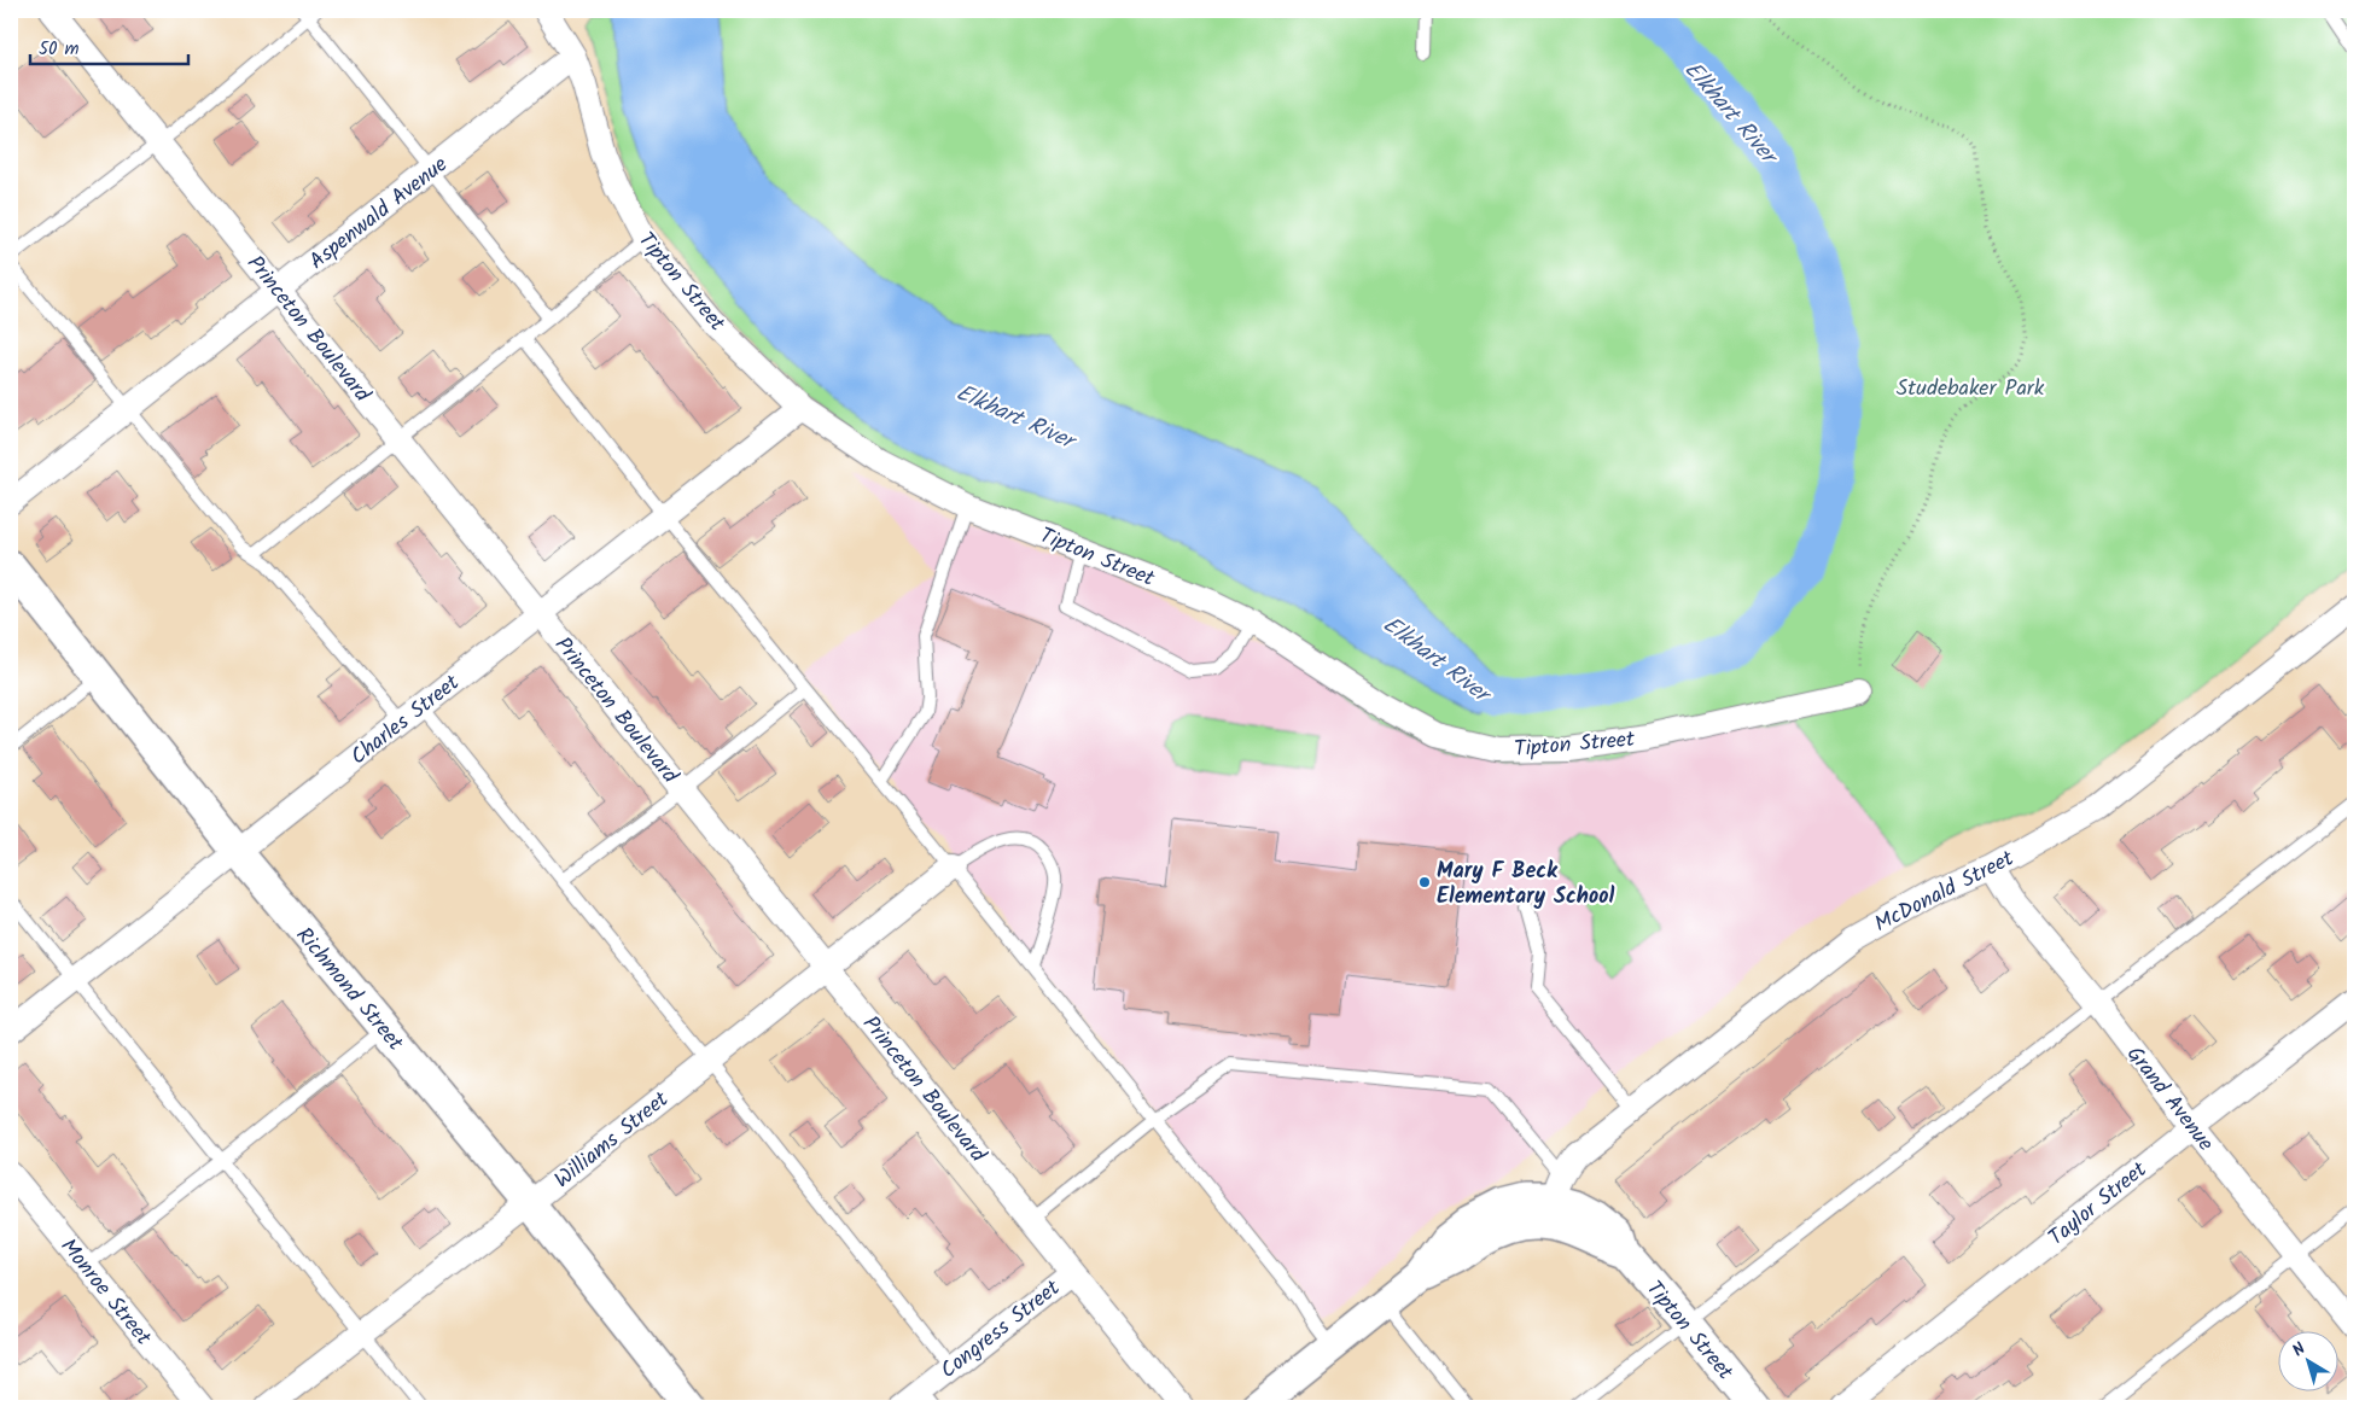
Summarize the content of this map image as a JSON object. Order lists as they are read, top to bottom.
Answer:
{
  "streets": {
    "street": [
      "Aspenwald Avenue",
      "Tipton Street",
      "Princeton Boulevard",
      "Charles Street",
      "McDonald Street",
      "Richmond Street",
      "Grand Avenue",
      "Williams Street",
      "Taylor Street",
      "Monroe Street",
      "Congress Street"
    ]
  },
  "crossings": [
    ["Aspenwald Avenue", "Tipton Street"],
    ["Aspenwald Avenue", "Princeton Boulevard"],
    ["Tipton Street", "Charles Street"],
    ["Tipton Street", "McDonald Street"],
    ["Princeton Boulevard", "Charles Street"],
    ["Princeton Boulevard", "Williams Street"],
    ["Princeton Boulevard", "Congress Street"],
    ["Charles Street", "Richmond Street"],
    ["McDonald Street", "Grand Avenue"],
    ["Richmond Street", "Williams Street"],
    ["Grand Avenue", "Taylor Street"]
  ],
  "water": ["Elkhart River"],
  "parks": ["Studebaker Park"],
  "places": ["Mary F Beck Elementary School"],
  "scale_bar": "50 m",
  "north": "top left"
}
